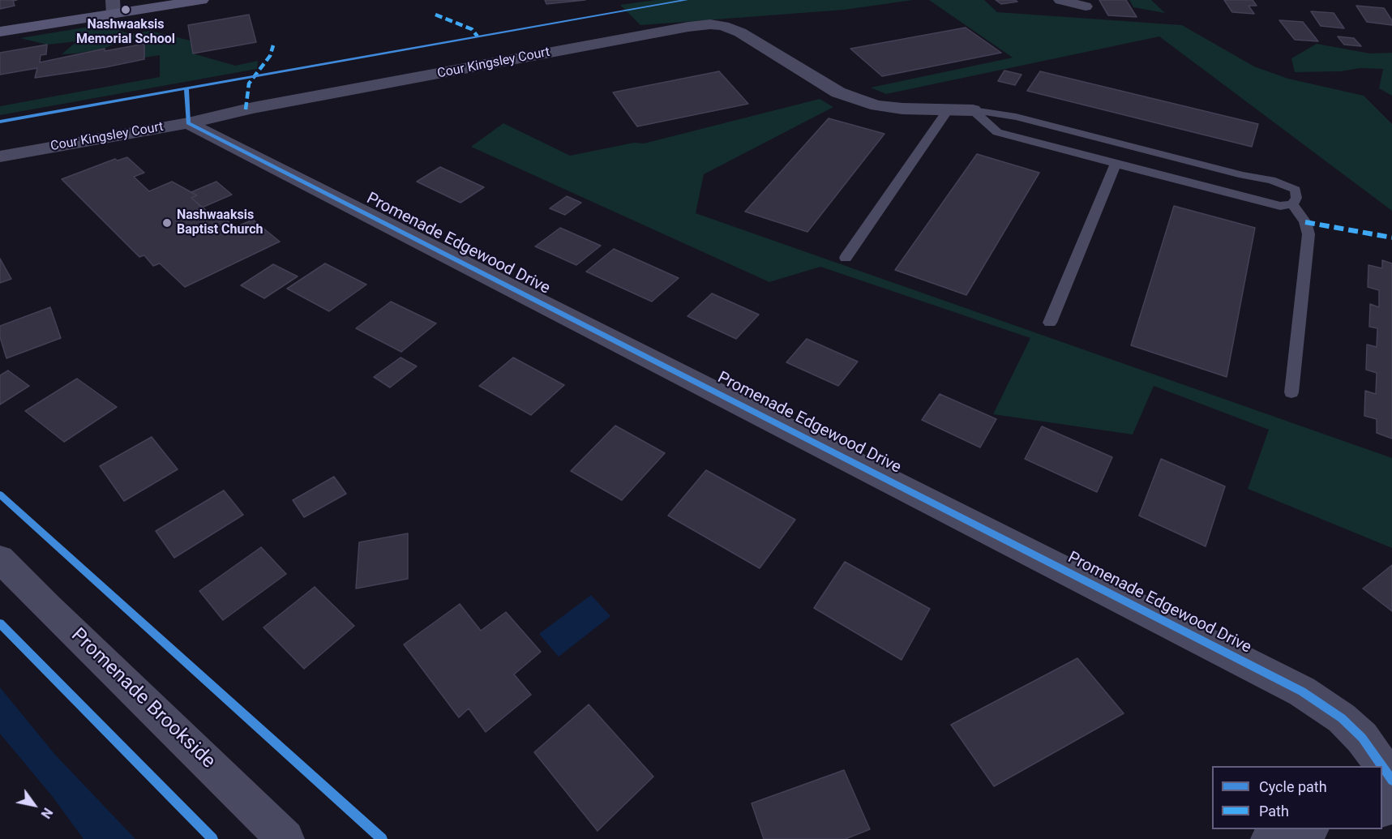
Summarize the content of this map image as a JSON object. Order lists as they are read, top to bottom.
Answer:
{
  "streets": {
    "street": ["Cour Kingsley Court", "Promenade Edgewood Drive", "Promenade Brookside"]
  },
  "crossings": [
    ["Cour Kingsley Court", "Promenade Edgewood Drive"]
  ],
  "places": ["Nashwaaksis Memorial School", "Nashwaaksis Baptist Church"],
  "legend": ["Cycle path", "Path"],
  "north": "bottom right"
}
